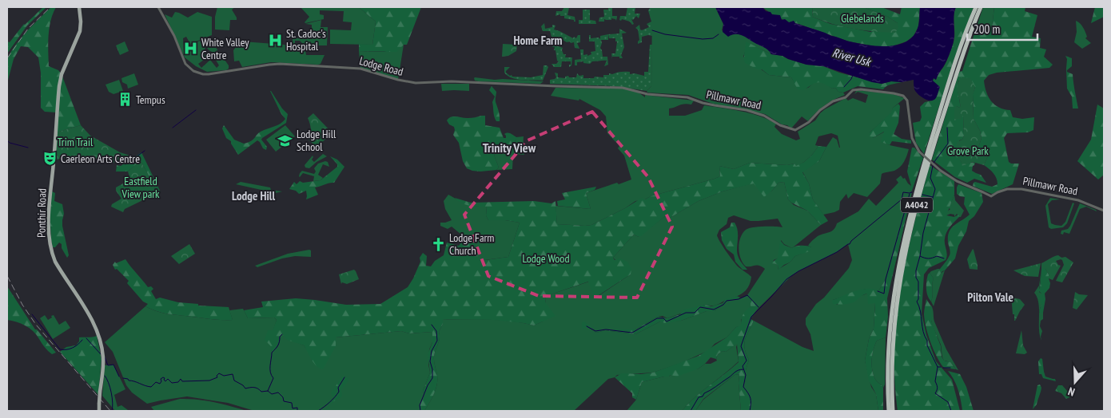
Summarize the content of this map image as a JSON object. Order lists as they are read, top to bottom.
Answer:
{
  "streets": {
    "highway": ["A4042"],
    "main road": ["Ponthir Road"],
    "street": ["Lodge Road", "Pillmawr Road"]
  },
  "crossings": [
    ["Lodge Road", "Pillmawr Road"]
  ],
  "districts": [
    "Home Farm",
    "Trinity View",
    "Lodge Hill",
    "Pilton Vale"
  ],
  "water": ["River Usk"],
  "parks": [
    "Glebelands",
    "Trim Trail",
    "Grove Park",
    "Eastfield View park",
    "Lodge Wood"
  ],
  "places": {
    "hospital": ["St. Cadoc's Hospital", "White Valley Centre"],
    "building": ["Tempus"],
    "school or university": ["Lodge Hill School"],
    "theatre": ["Caerleon Arts Centre"],
    "church": ["Lodge Farm Church"]
  },
  "scale_bar": "200 m",
  "north": "bottom"
}
